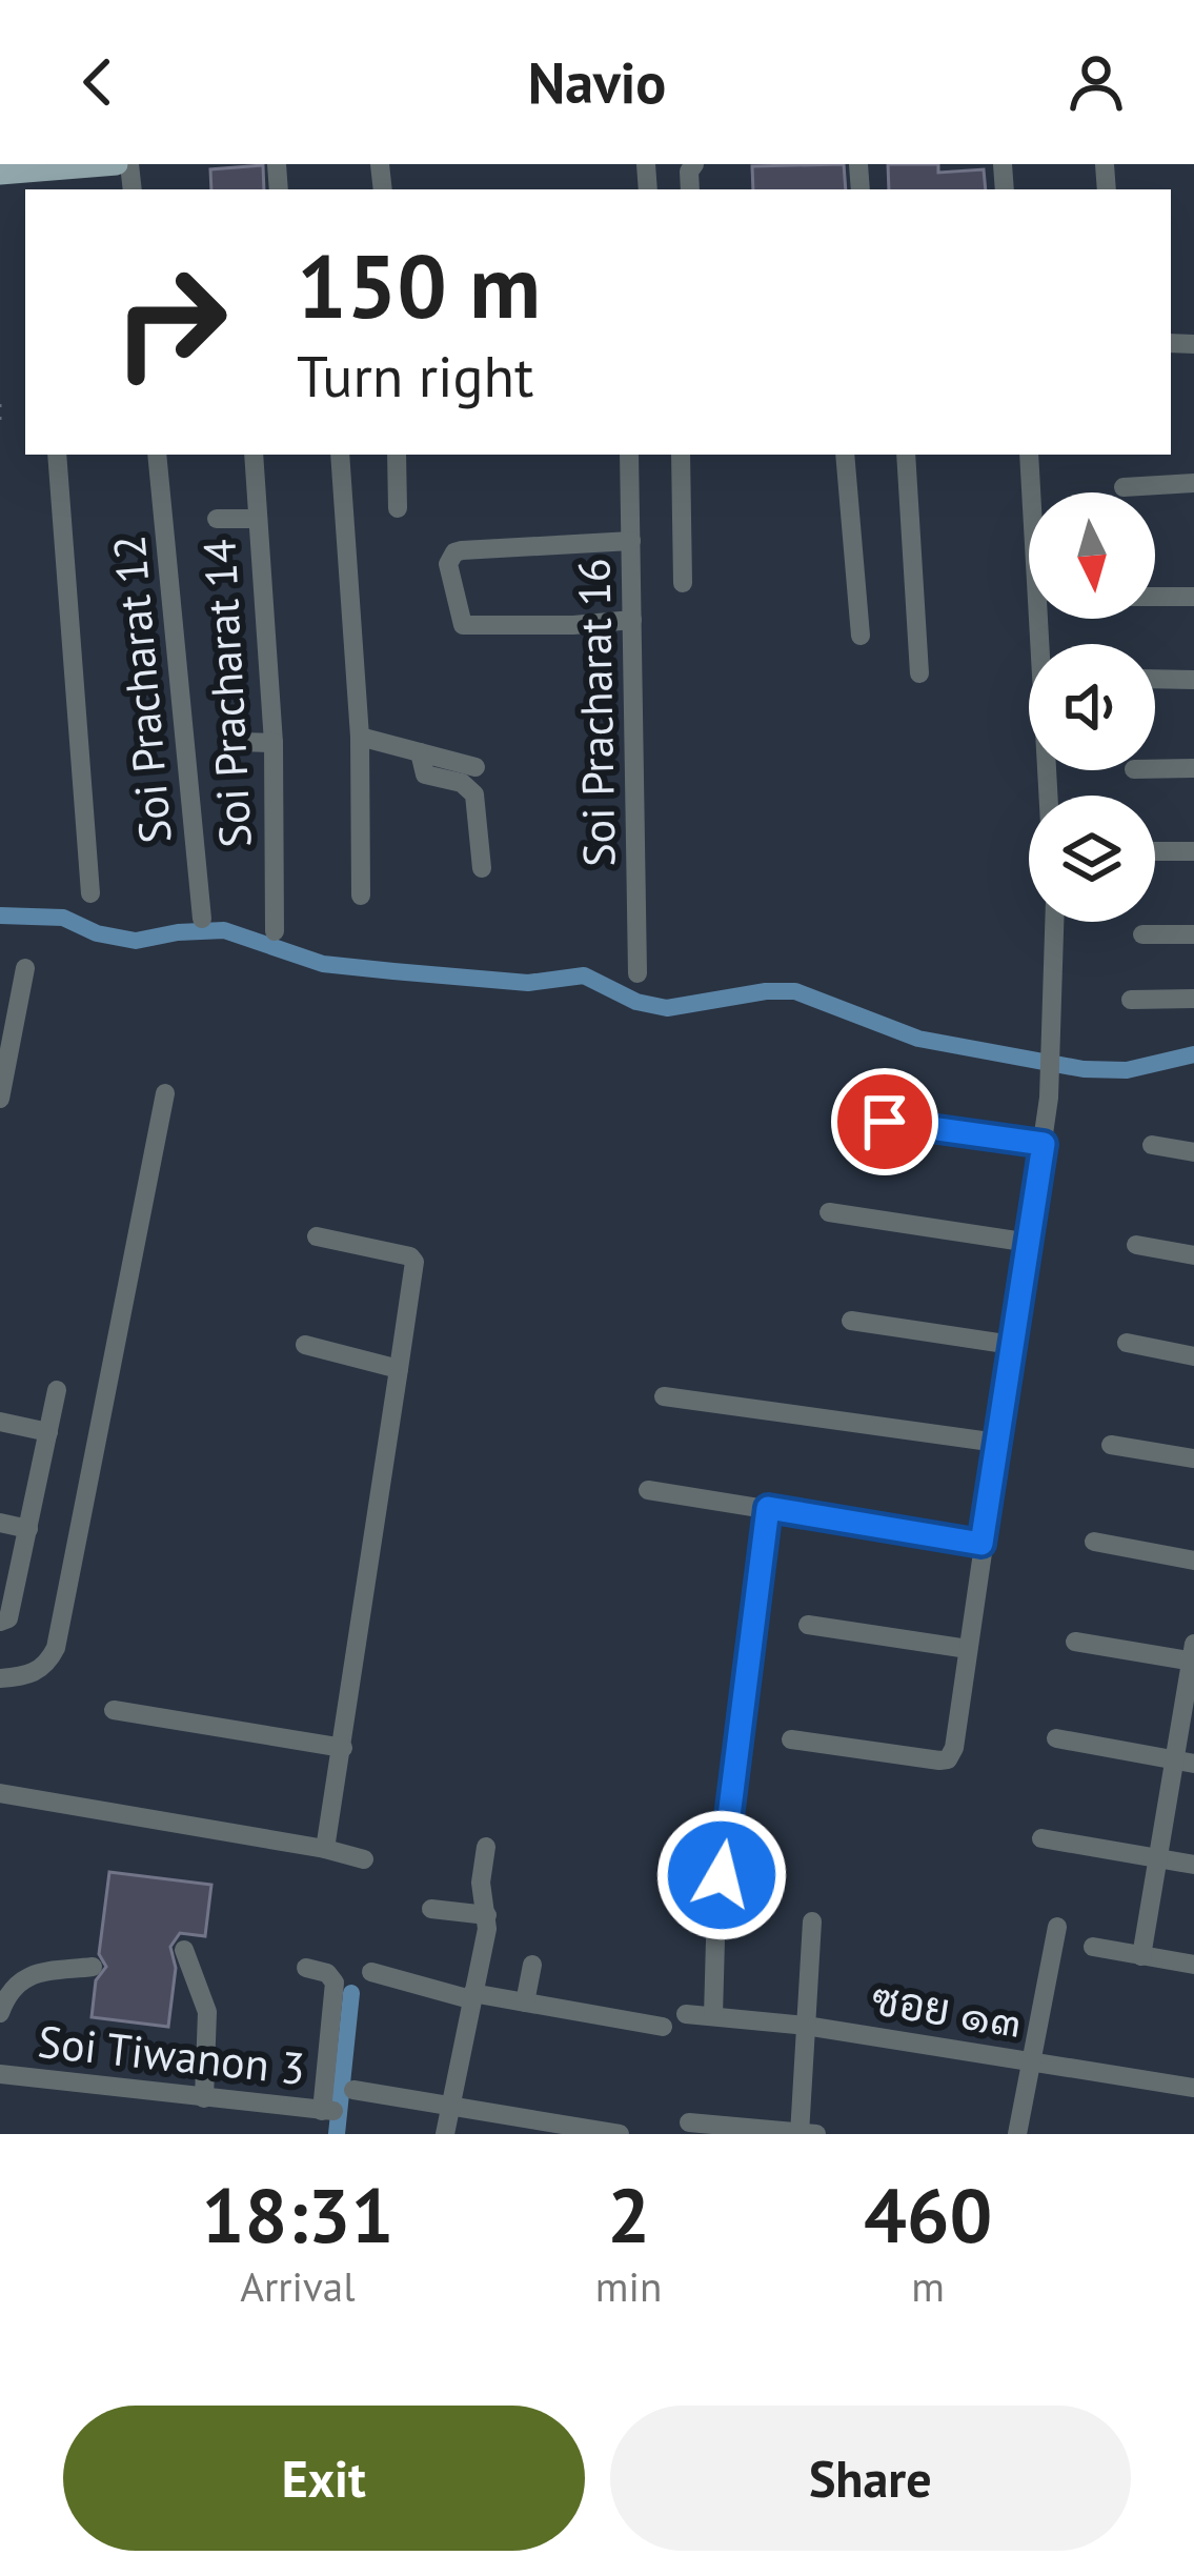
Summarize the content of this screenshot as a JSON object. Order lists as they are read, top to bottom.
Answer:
{
  "streets": {
    "street": [
      "Soi Pracharat 12",
      "Soi Pracharat 14",
      "Soi Pracharat 16",
      "ซอย ๑๓",
      "Soi Tiwanon 3"
    ]
  },
  "north": "bottom",
  "page": {
    "header": "Navio",
    "turn": ["150 m", "Turn right"],
    "eta": [
      "18:31",
      "Arrival",
      "2",
      "min",
      "460",
      "m"
    ],
    "buttons": ["Exit", "Share"]
  }
}
